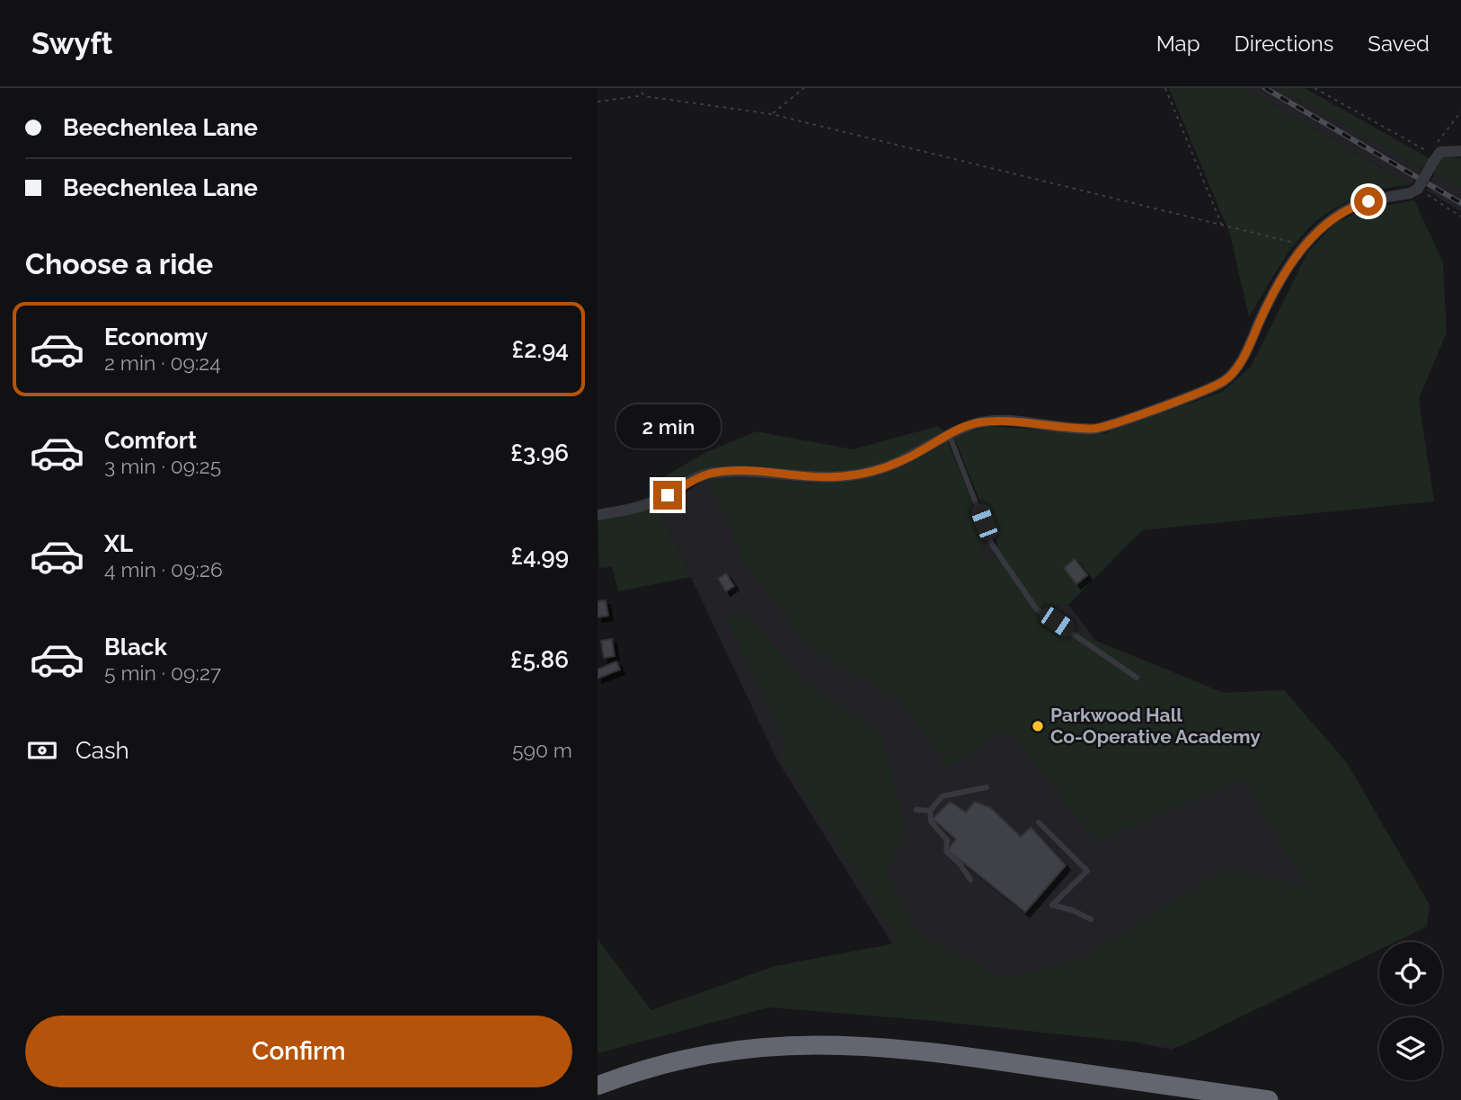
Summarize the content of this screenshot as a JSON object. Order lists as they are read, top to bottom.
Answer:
{
  "places": ["Parkwood Hall Co-Operative Academy"],
  "page": {
    "header": "Swyft",
    "nav": ["Map", "Directions", "Saved"],
    "banner": ["Beechenlea Lane", "Beechenlea Lane"],
    "heading": "Choose a ride",
    "list": [
      {
        "name": "Economy",
        "note": "2 min · 09:24",
        "value": "£2.94"
      },
      {
        "name": "Comfort",
        "note": "3 min · 09:25",
        "value": "£3.96"
      },
      {
        "name": "XL",
        "note": "4 min · 09:26",
        "value": "£4.99"
      },
      {
        "name": "Black",
        "note": "5 min · 09:27",
        "value": "£5.86"
      }
    ],
    "bubble": "2 min",
    "pay": ["Cash", "590 m"],
    "buttons": "Confirm"
  }
}
